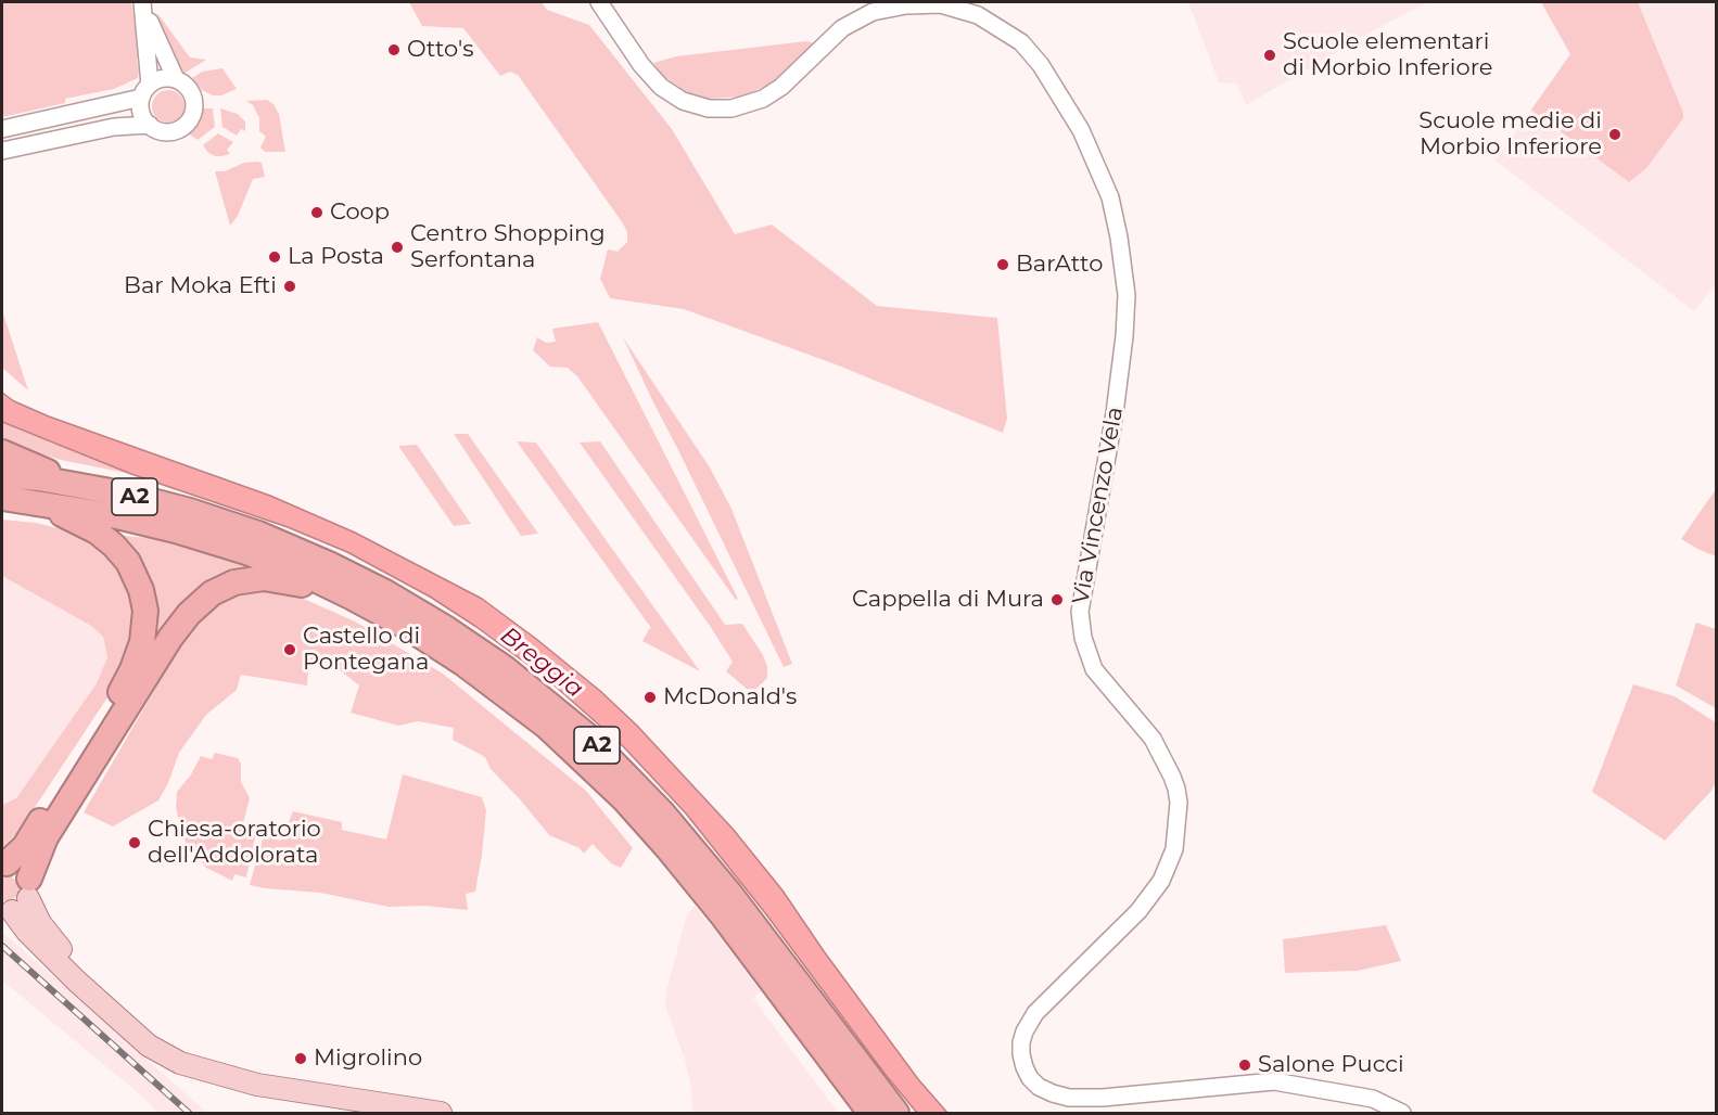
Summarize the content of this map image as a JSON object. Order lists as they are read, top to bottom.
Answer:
{
  "streets": {
    "highway": ["A2"],
    "street": ["Via Vincenzo Vela"]
  },
  "water": ["Breggia"],
  "places": [
    "Otto's",
    "Scuole elementari di Morbio Inferiore",
    "Scuole medie di Morbio Inferiore",
    "Coop",
    "Centro Shopping Serfontana",
    "La Posta",
    "BarAtto",
    "Bar Moka Efti",
    "Cappella di Mura",
    "Castello di Pontegana",
    "McDonald's",
    "Chiesa-oratorio dell'Addolorata",
    "Migrolino",
    "Salone Pucci"
  ]
}
